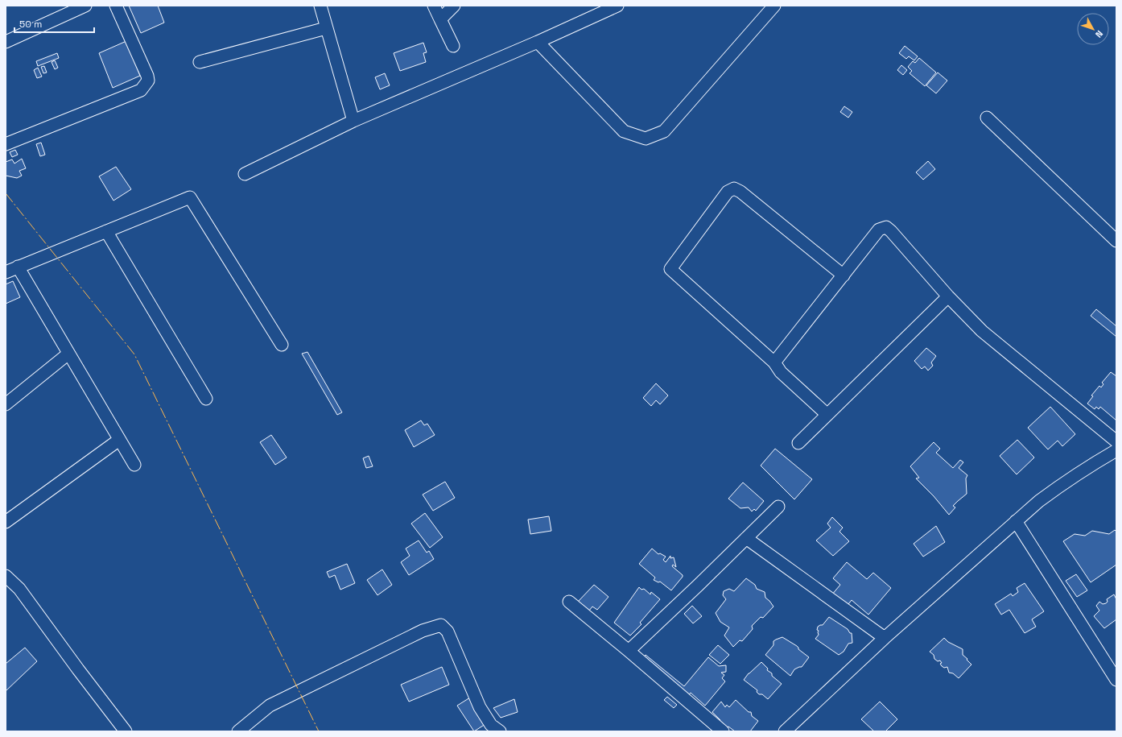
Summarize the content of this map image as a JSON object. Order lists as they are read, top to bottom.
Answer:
{
  "scale_bar": "50 m",
  "north": "bottom right"
}
